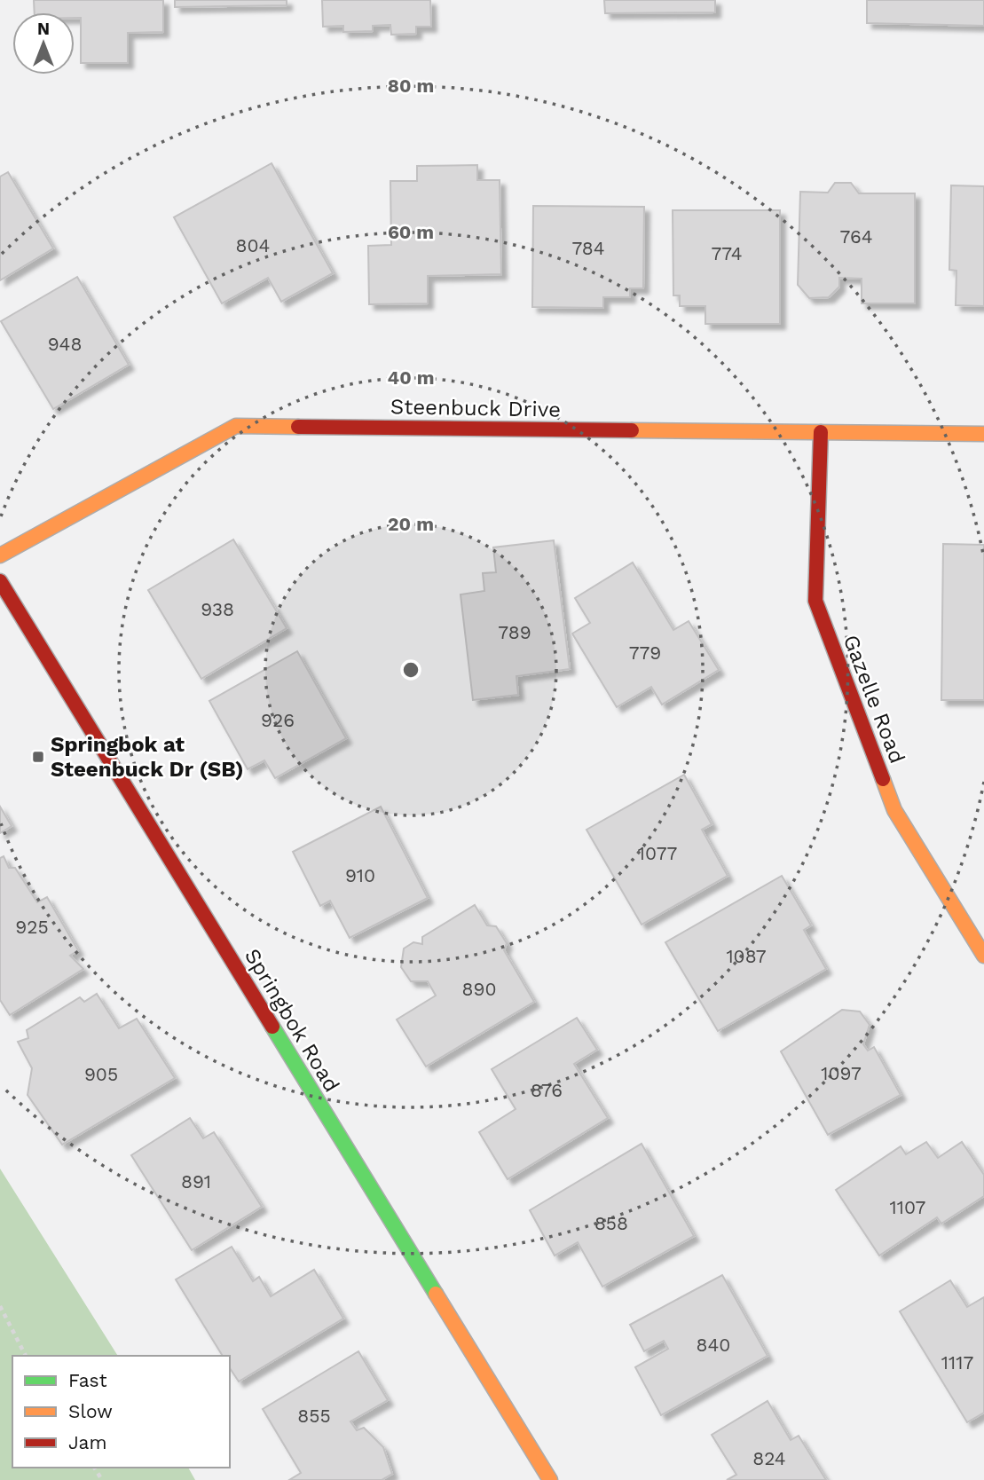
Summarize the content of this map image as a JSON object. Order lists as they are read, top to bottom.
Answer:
{
  "streets": {
    "street": ["Steenbuck Drive", "Gazelle Road", "Springbok Road"]
  },
  "crossings": [
    ["Steenbuck Drive", "Gazelle Road"]
  ],
  "places": {
    "transit": ["Springbok at Steenbuck Dr (SB)"]
  },
  "house_numbers": [
    "764",
    "804",
    "784",
    "774",
    "948",
    "938",
    "789",
    "779",
    "926",
    "1077",
    "910",
    "925",
    "1087",
    "890",
    "1097",
    "905",
    "876",
    "891",
    "1107",
    "858",
    "840",
    "1117",
    "855",
    "824"
  ],
  "legend": ["Fast", "Slow", "Jam"],
  "north": "top",
  "rings": [
    "80 m",
    "60 m",
    "40 m",
    "20 m"
  ]
}
